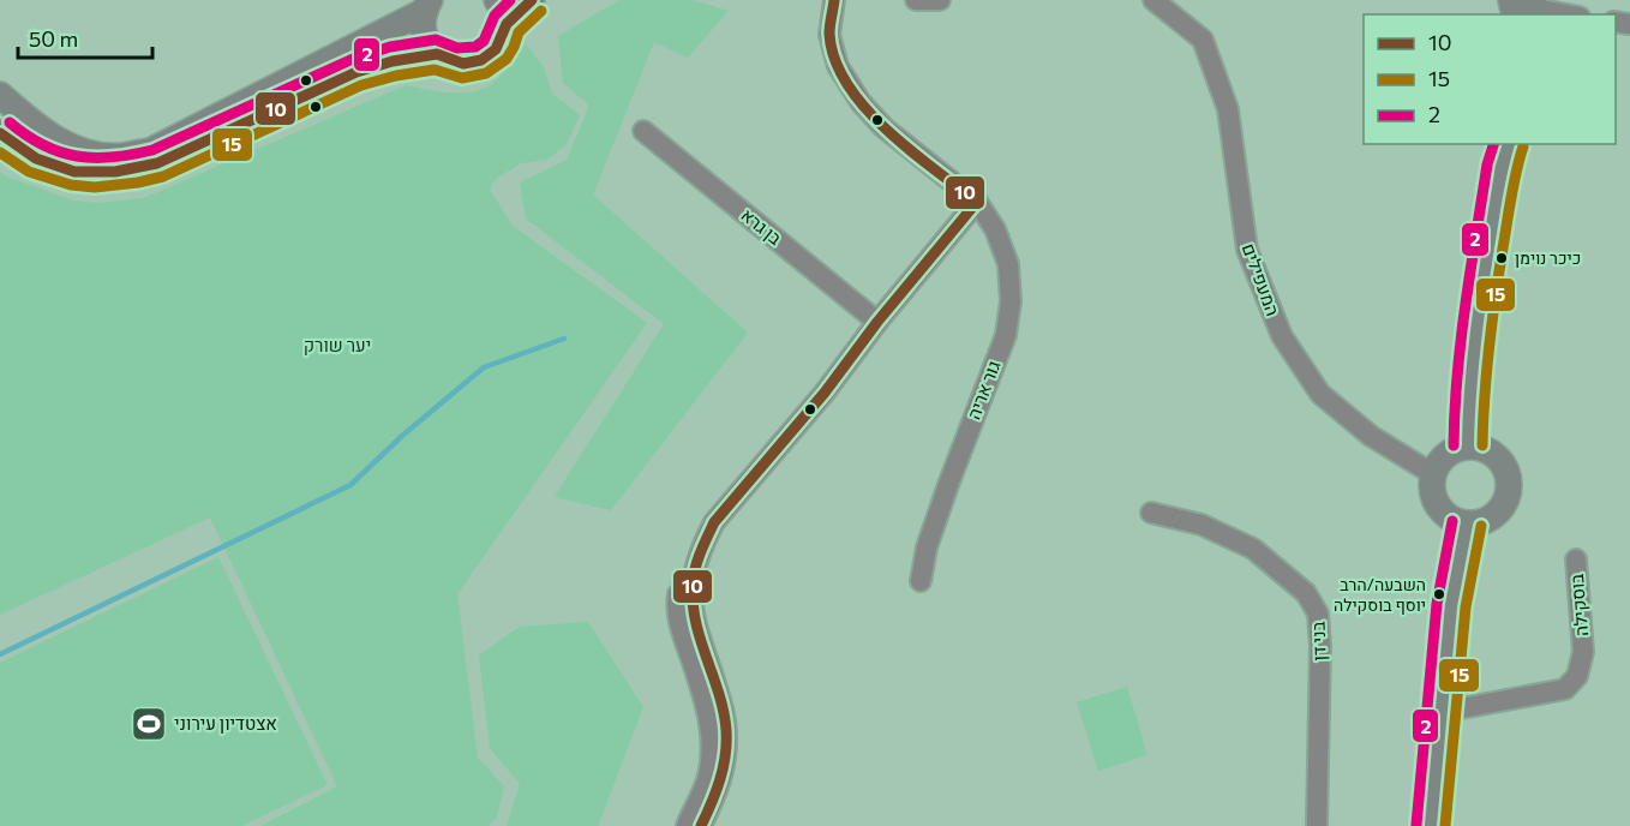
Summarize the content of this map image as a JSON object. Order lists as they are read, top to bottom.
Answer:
{
  "streets": {
    "street": [
      "בן גרא",
      "המעפילים",
      "גור אריה",
      "בוסקילה",
      "בני דן"
    ]
  },
  "parks": ["יער שורק"],
  "places": {
    "other": ["כיכר נוימן", "השבעה/הרב יוסף בוסקילה"],
    "sports": ["אצטדיון עירוני"]
  },
  "lines": ["transit line 10", "transit line 2", "transit line 15"],
  "legend": ["10", "15", "2"],
  "scale_bar": "50 m"
}
